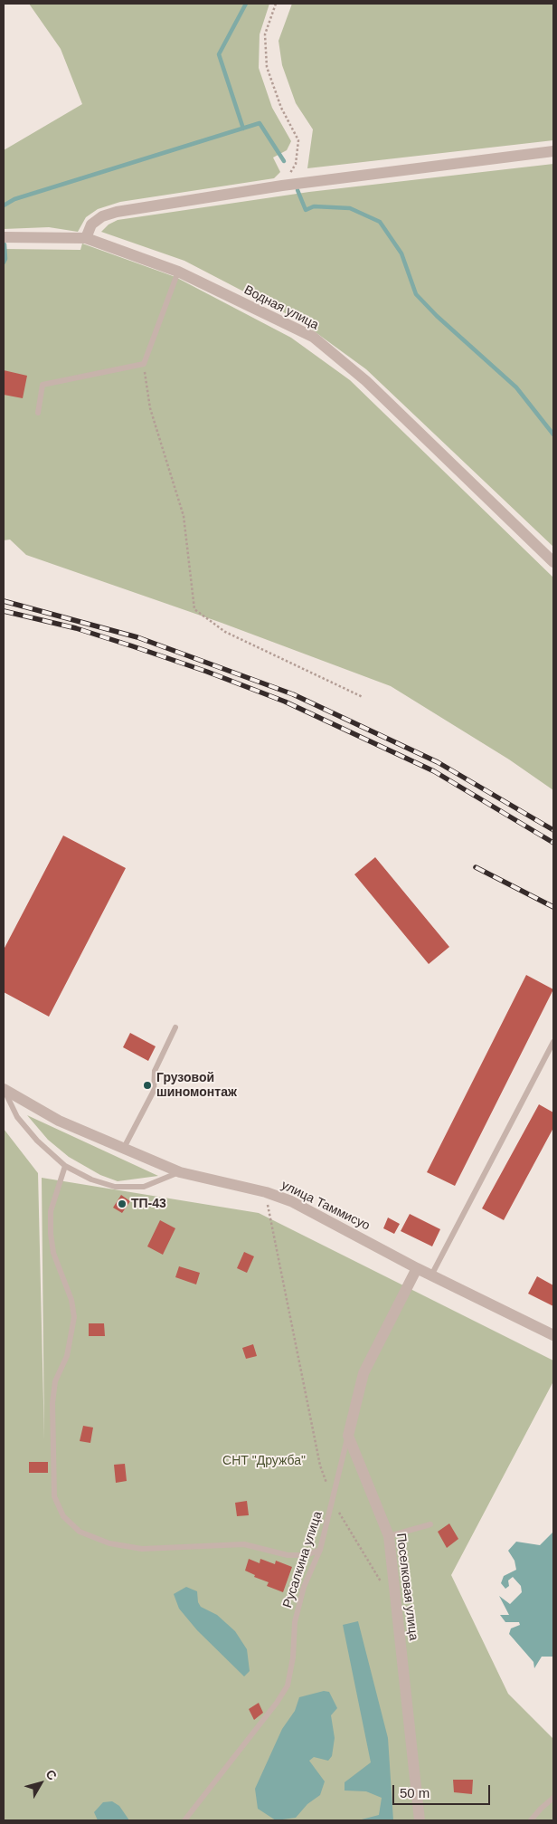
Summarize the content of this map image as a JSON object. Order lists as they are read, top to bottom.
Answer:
{
  "streets": {
    "street": ["Водная улица", "улица Таммисуо", "Поселковая улица"],
    "lane": ["Русалкина улица"]
  },
  "crossings": [
    ["Русалкина улица", "Поселковая улица"]
  ],
  "parks": ["СНТ \"Дружба\""],
  "places": ["Грузовой шиномонтаж", "ТП-43"],
  "scale_bar": "50 m",
  "north": "top right"
}
